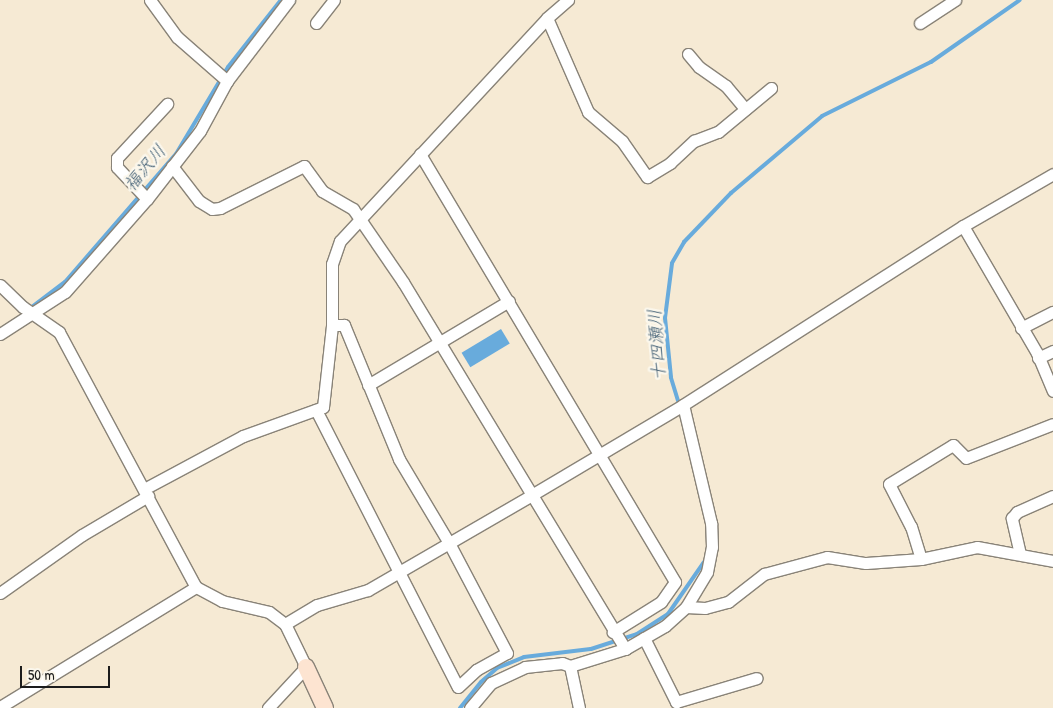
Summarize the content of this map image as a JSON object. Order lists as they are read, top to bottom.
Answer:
{
  "water": ["福沢川", "十四瀬川"],
  "scale_bar": "50 m"
}
